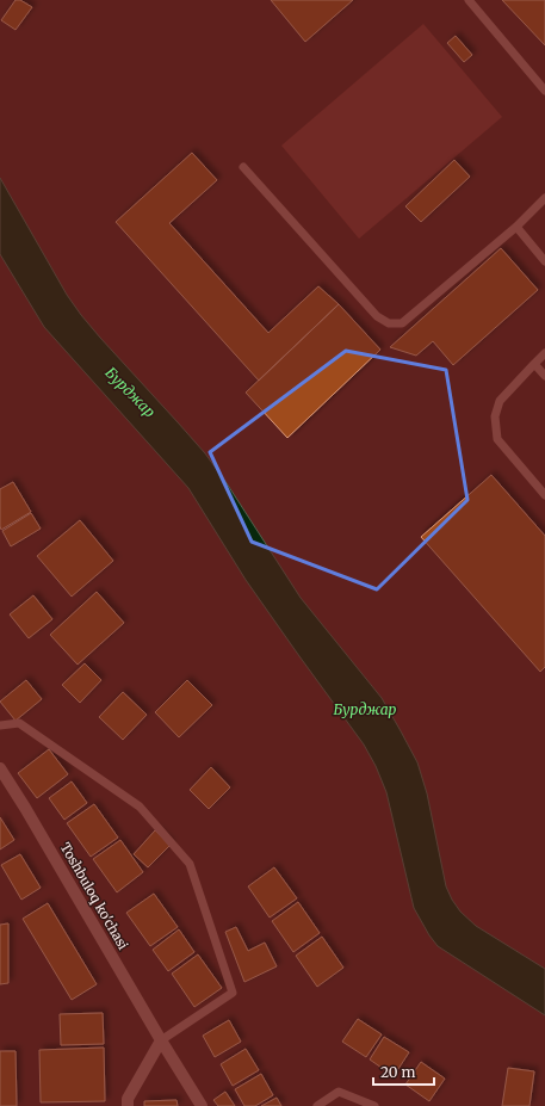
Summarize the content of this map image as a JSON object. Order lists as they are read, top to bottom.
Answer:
{
  "streets": {
    "street": ["Toshbuloq ko'chasi"]
  },
  "water": ["Бурджар"],
  "scale_bar": "20 m"
}
